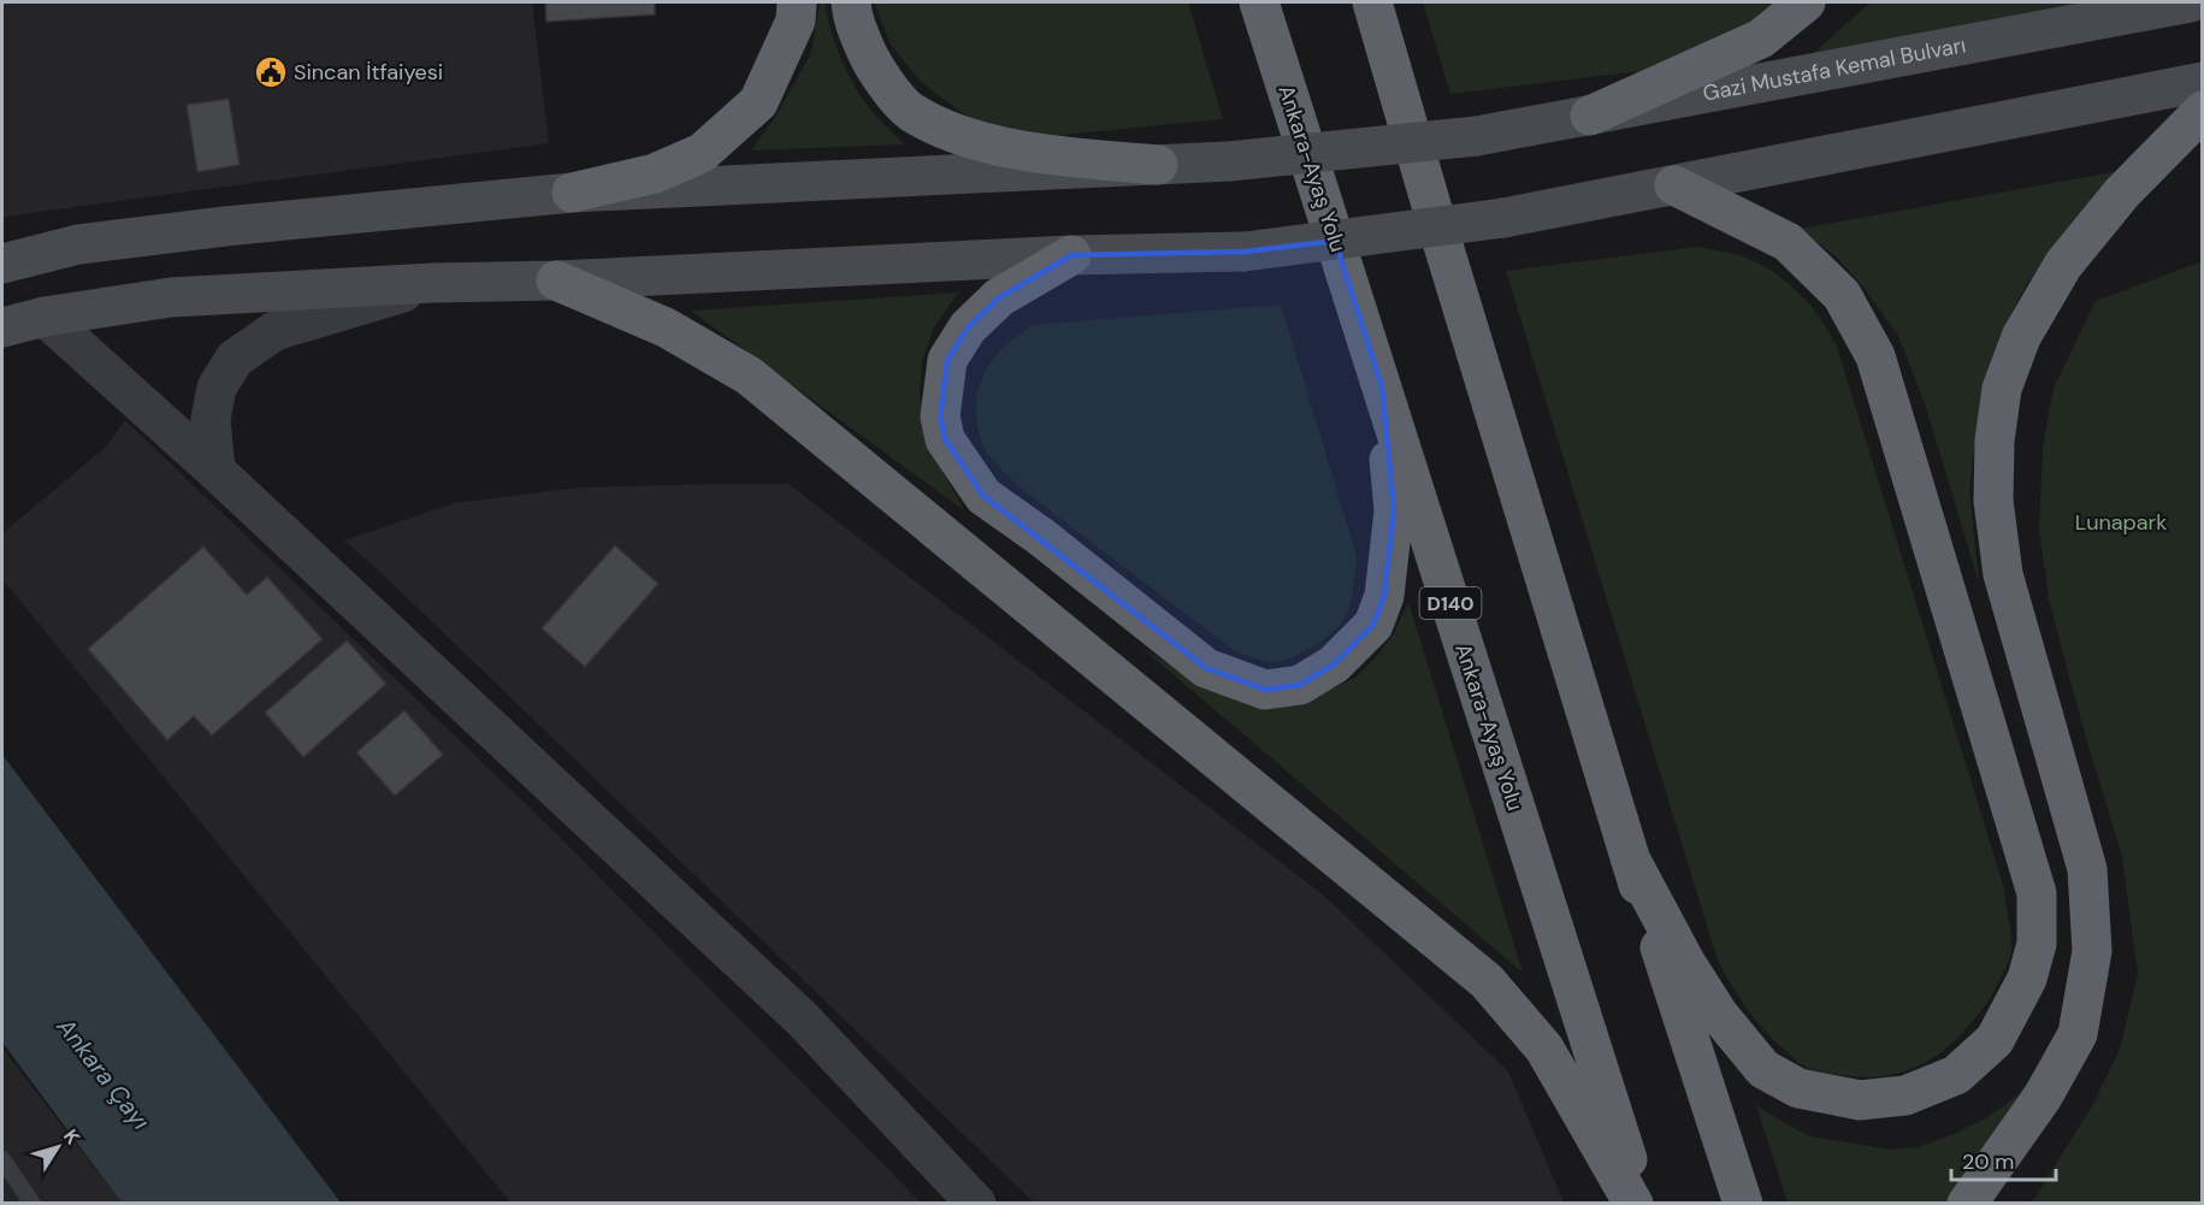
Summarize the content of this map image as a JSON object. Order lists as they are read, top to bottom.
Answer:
{
  "streets": {
    "highway": ["Ankara-Ayaş Yolu", "D140"],
    "main road": ["Gazi Mustafa Kemal Bulvarı"]
  },
  "water": ["Ankara Çayı"],
  "parks": ["Lunapark"],
  "places": {
    "public building": ["Sincan İtfaiyesi"]
  },
  "scale_bar": "20 m",
  "north": "top right"
}
